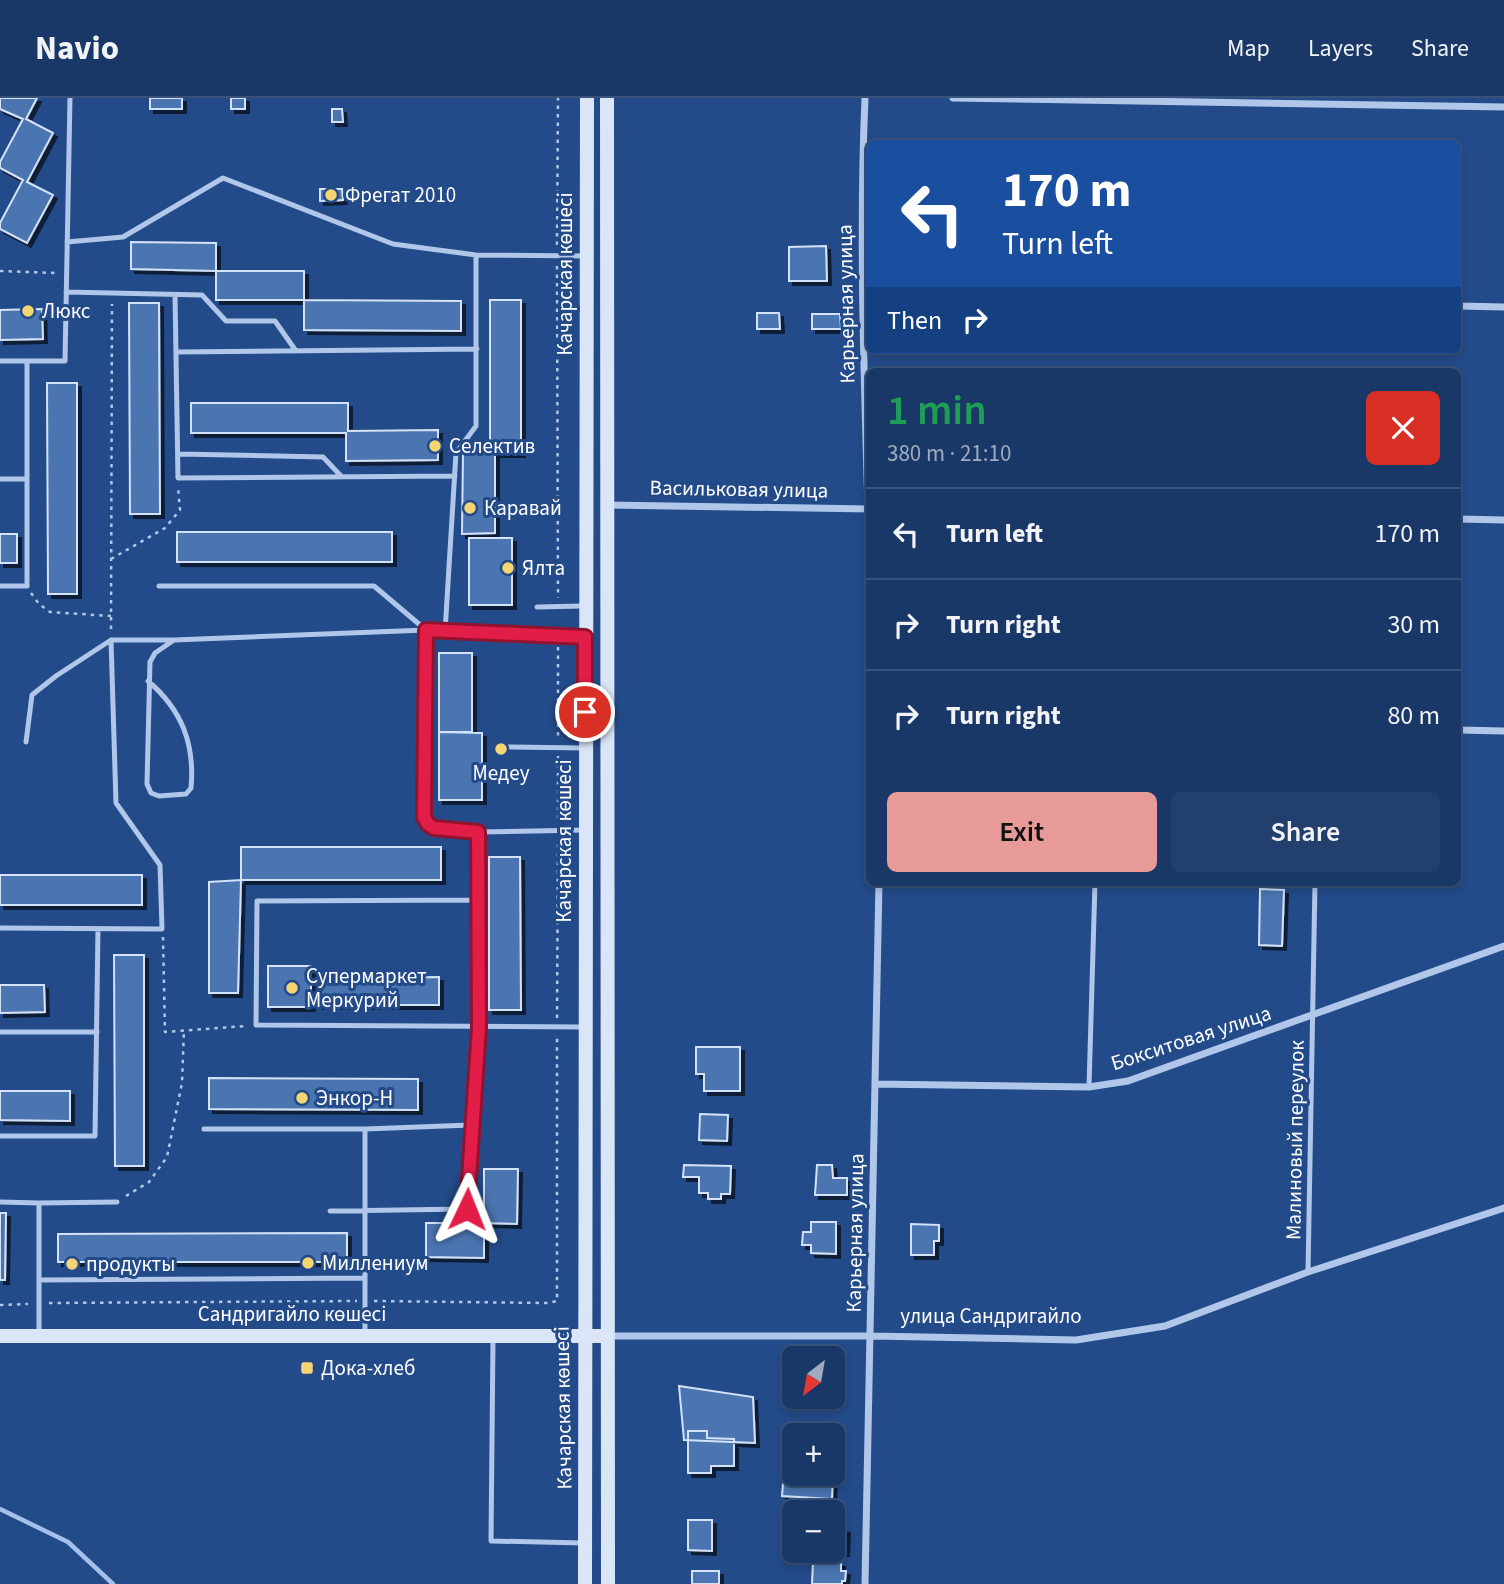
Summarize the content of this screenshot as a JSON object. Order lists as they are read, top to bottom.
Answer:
{
  "streets": {
    "main road": ["Качарская көшесі", "Сандригайло көшесі", "улица Сандригайло"],
    "street": ["Карьерная улица", "Васильковая улица", "Бокситовая улица"],
    "lane": ["Малиновый переулок"]
  },
  "crossings": [
    ["Качарская көшесі", "Васильковая улица"],
    ["Качарская көшесі", "Сандригайло көшесі"],
    ["Качарская көшесі", "улица Сандригайло"],
    ["Карьерная улица", "Бокситовая улица"],
    ["Карьерная улица", "улица Сандригайло"],
    ["Бокситовая улица", "Малиновый переулок"],
    ["Малиновый переулок", "улица Сандригайло"],
    ["Сандригайло көшесі", "улица Сандригайло"]
  ],
  "places": {
    "other": [
      "Фрегат 2010",
      "Люкс",
      "Селектив",
      "Каравай",
      "Ялта",
      "Медеу",
      "Супермаркет Меркурий",
      "Энкор-Н",
      "Миллениум",
      "продукты"
    ],
    "transit": ["Дока-хлеб"]
  },
  "north": "bottom left",
  "page": {
    "header": "Navio",
    "nav": ["Map", "Layers", "Share"],
    "turn": ["170 m", "Turn left"],
    "then": "Then",
    "heading": ["1 min", "380 m · 21:10"],
    "list": [
      {
        "name": "Turn left",
        "value": "170 m"
      },
      {
        "name": "Turn right",
        "value": "30 m"
      },
      {
        "name": "Turn right",
        "value": "80 m"
      }
    ],
    "buttons": ["Exit", "Share"],
    "map_buttons": ["+", "−"]
  }
}
